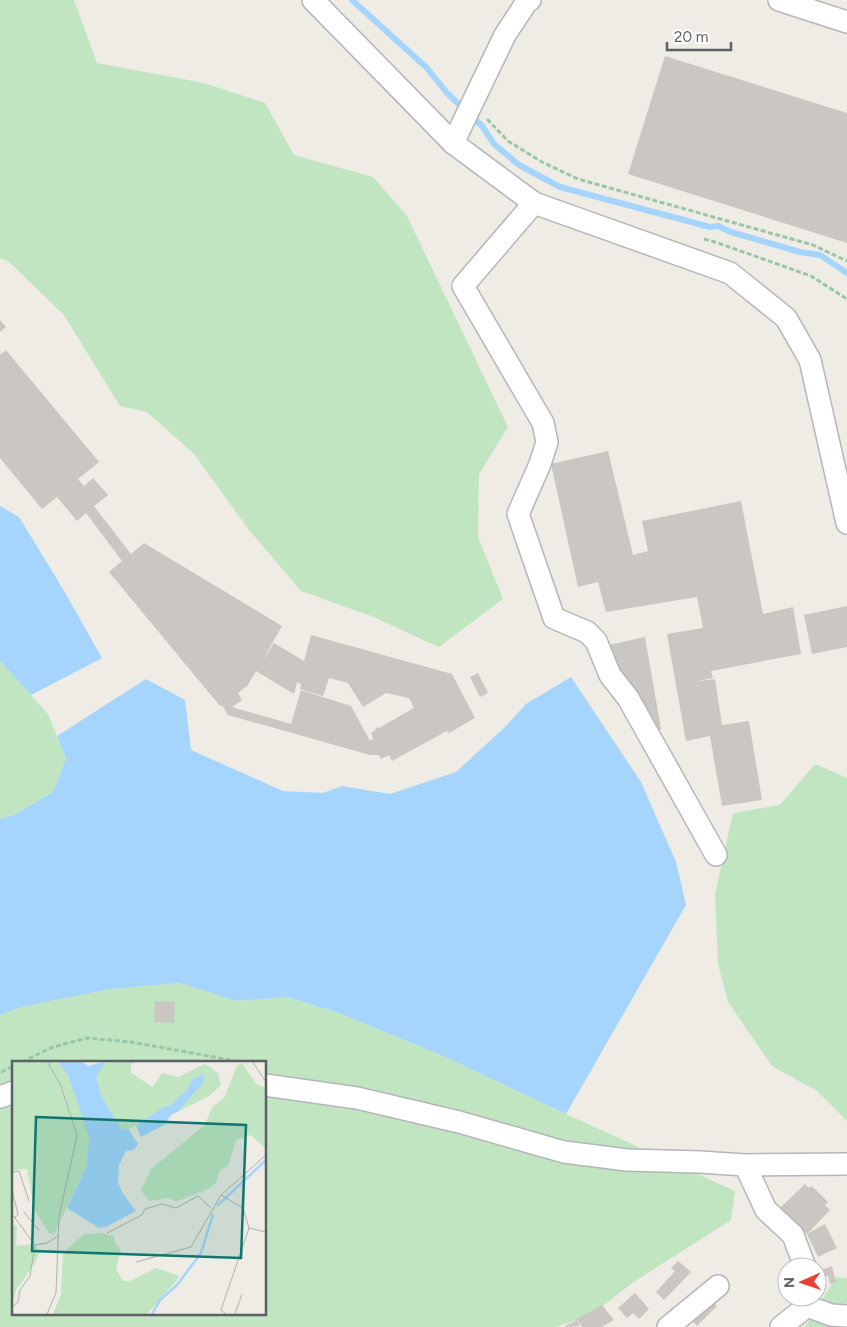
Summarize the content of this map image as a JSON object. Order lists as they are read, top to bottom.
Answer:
{
  "scale_bar": "20 m",
  "north": "left"
}
